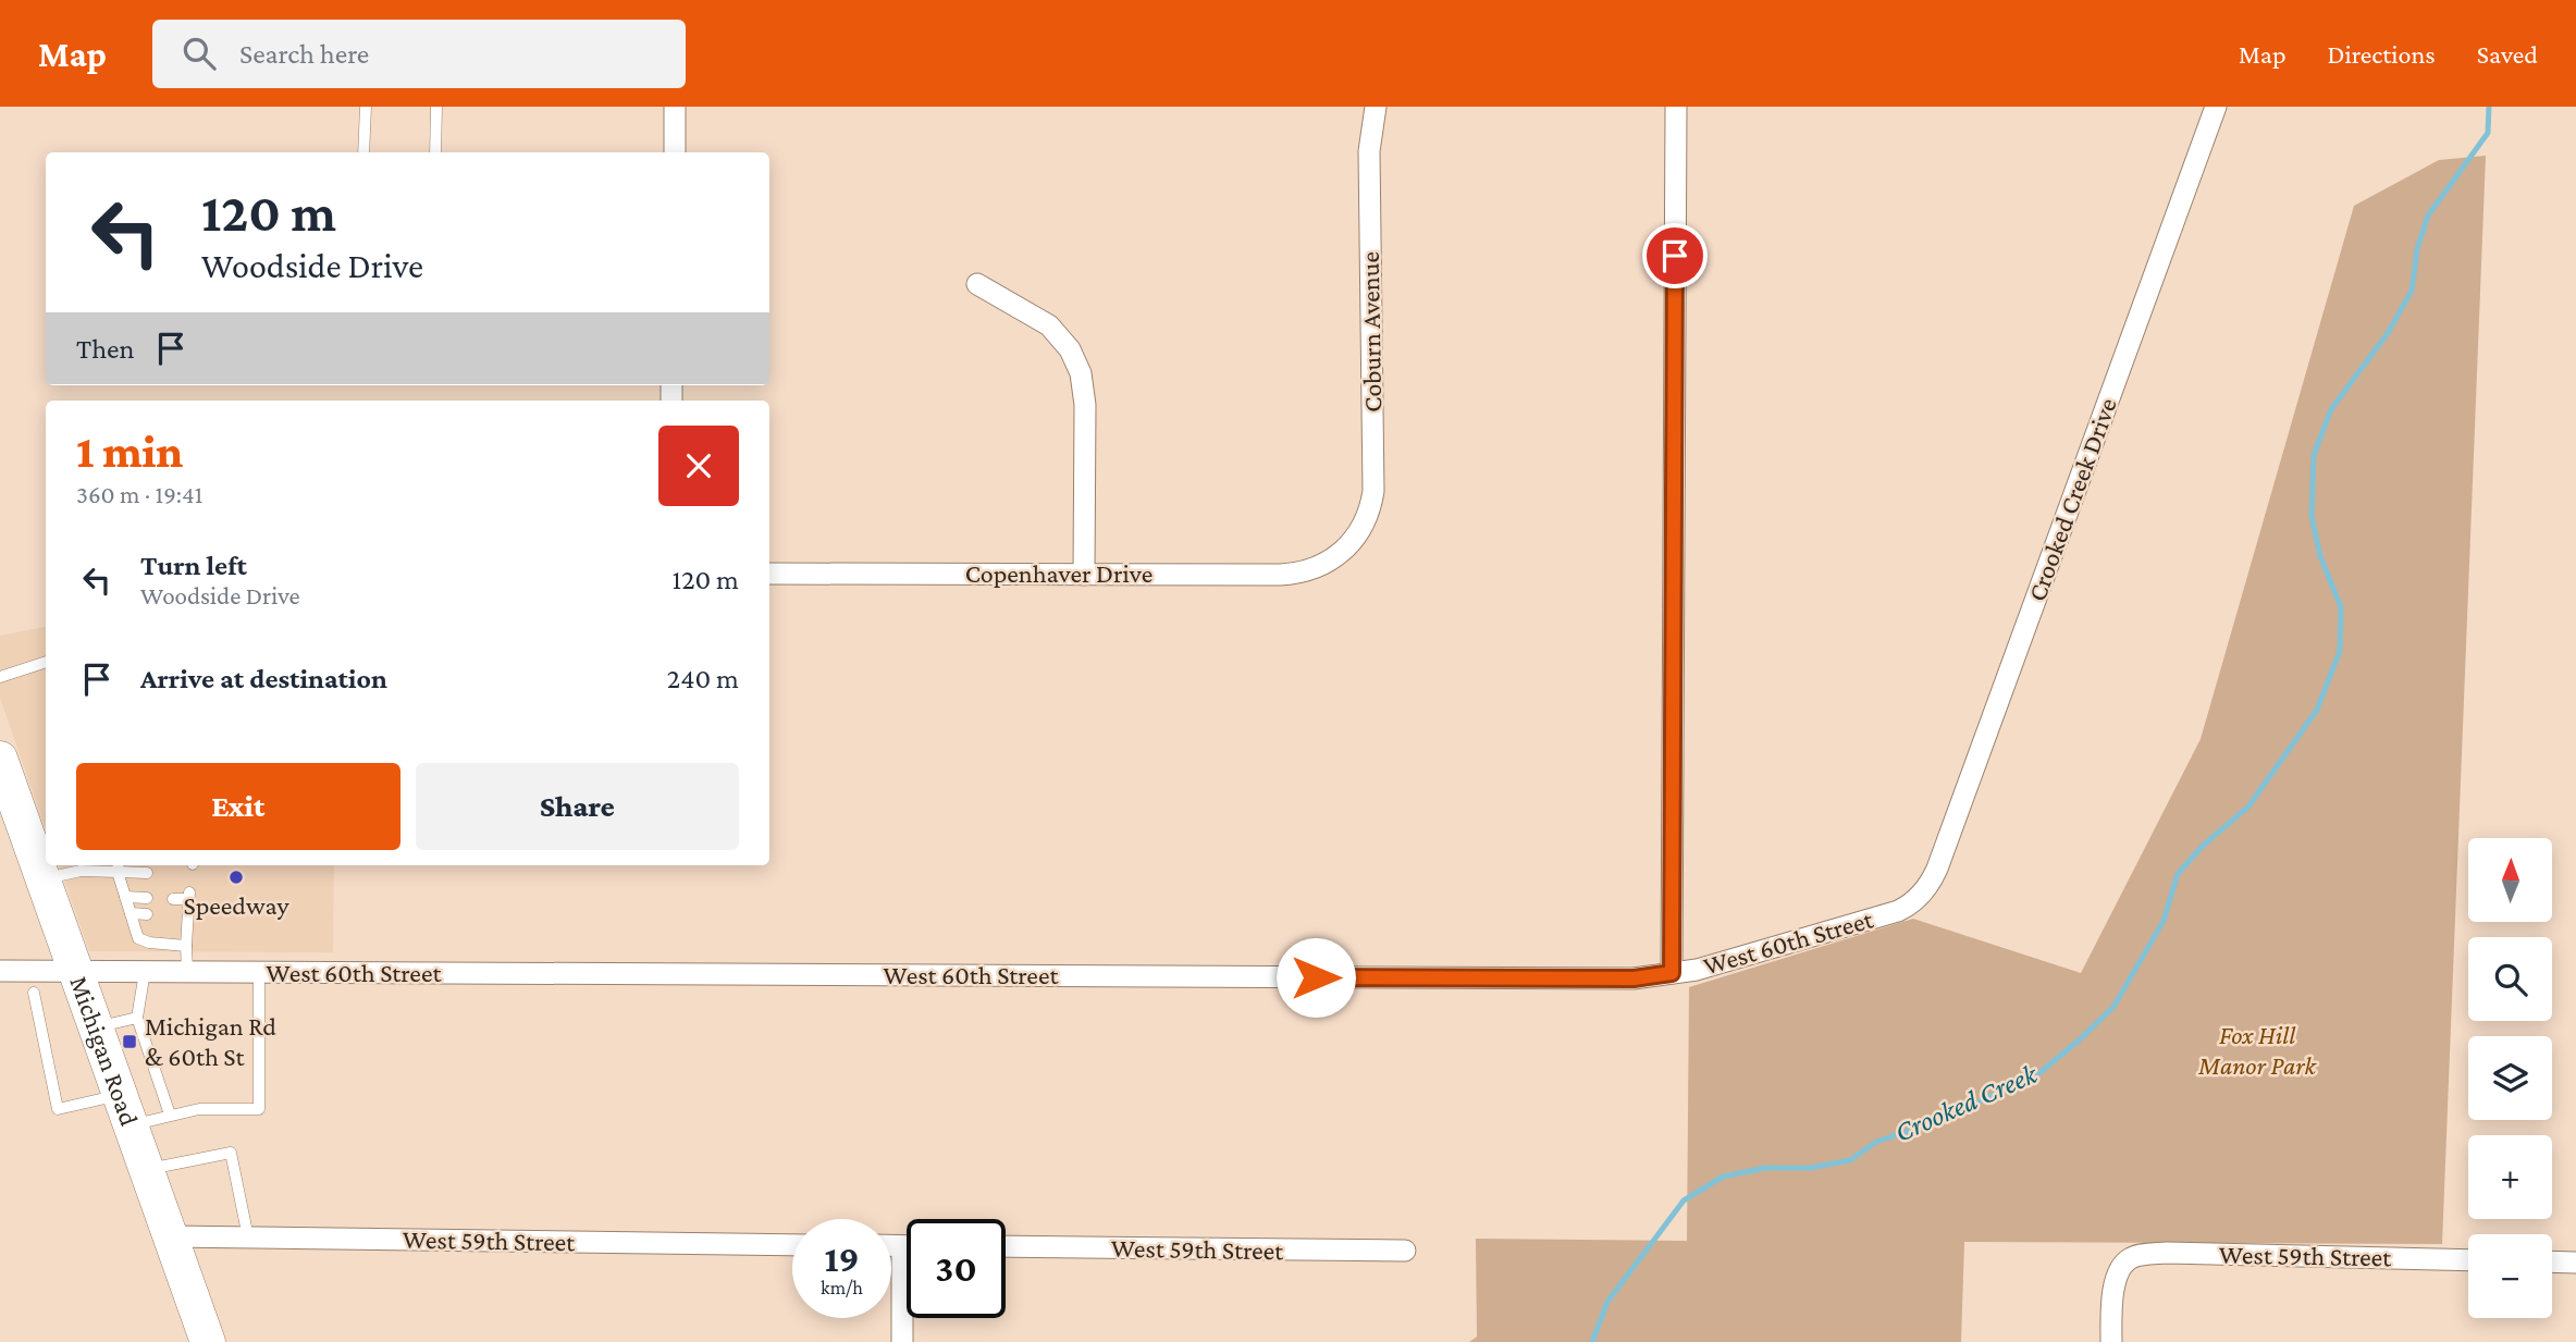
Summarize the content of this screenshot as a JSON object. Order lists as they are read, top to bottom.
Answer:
{
  "streets": {
    "main road": ["Michigan Road"],
    "street": [
      "Coburn Avenue",
      "Crooked Creek Drive",
      "Copenhaver Drive",
      "West 60th Street",
      "West 59th Street"
    ]
  },
  "crossings": [
    ["Coburn Avenue", "Copenhaver Drive"],
    ["Crooked Creek Drive", "West 60th Street"],
    ["West 60th Street", "Michigan Road"],
    ["Michigan Road", "West 59th Street"]
  ],
  "water": ["Crooked Creek"],
  "parks": ["Fox Hill Manor Park"],
  "places": {
    "other": ["Speedway"],
    "transit": ["Michigan Rd & 60th St"]
  },
  "north": "top",
  "page": {
    "header": "Map",
    "search": "Search here",
    "nav": ["Map", "Directions", "Saved"],
    "turn": ["120 m", "Woodside Drive"],
    "then": "Then",
    "heading": ["1 min", "360 m · 19:41"],
    "list": [
      {
        "name": "Turn left",
        "note": "Woodside Drive",
        "value": "120 m"
      },
      {
        "name": "Arrive at destination",
        "value": "240 m"
      }
    ],
    "buttons": ["Exit", "Share"],
    "map_buttons": ["+", "−"],
    "speed": "19 km/h",
    "limit": "30"
  }
}
